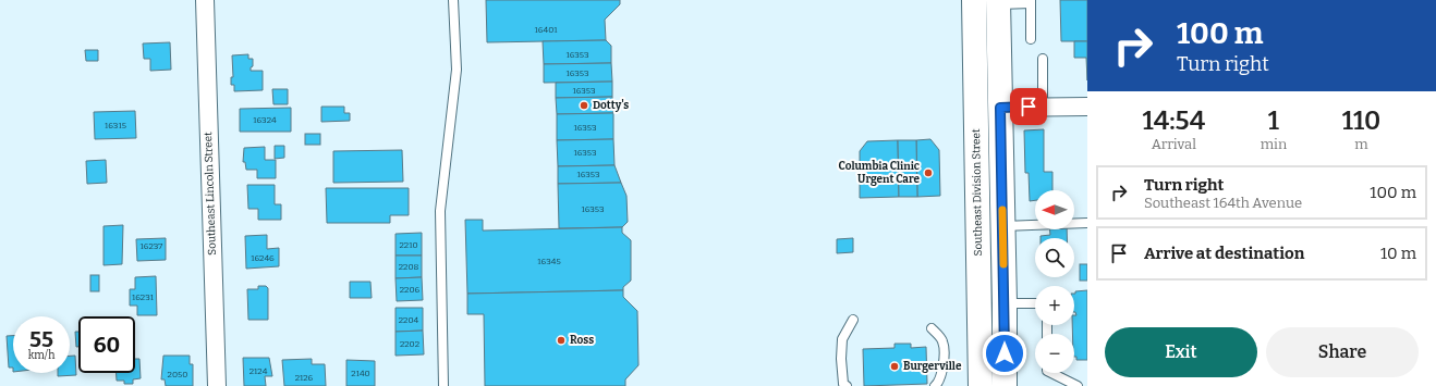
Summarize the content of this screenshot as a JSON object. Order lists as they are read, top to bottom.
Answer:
{
  "streets": {
    "main road": ["Southeast Division Street"],
    "street": ["Southeast Lincoln Street"]
  },
  "places": [
    "Dotty's",
    "Columbia Clinic Urgent Care",
    "Ross",
    "Burgerville"
  ],
  "house_numbers": [
    "16401",
    "16353",
    "16353",
    "16353",
    "16324",
    "16315",
    "16353",
    "16353",
    "16353",
    "16353",
    "2210",
    "16237",
    "16246",
    "16345",
    "2208",
    "2206",
    "16231",
    "2204",
    "2202",
    "2124",
    "2140",
    "2050",
    "2126"
  ],
  "north": "left",
  "page": {
    "turn": ["100 m", "Turn right"],
    "eta": [
      "14:54",
      "Arrival",
      "1",
      "min",
      "110",
      "m"
    ],
    "list": [
      {
        "name": "Turn right",
        "note": "Southeast 164th Avenue",
        "value": "100 m"
      },
      {
        "name": "Arrive at destination",
        "value": "10 m"
      }
    ],
    "map_buttons": ["+", "−"],
    "speed": "55 km/h",
    "limit": "60",
    "buttons": ["Exit", "Share"]
  }
}
